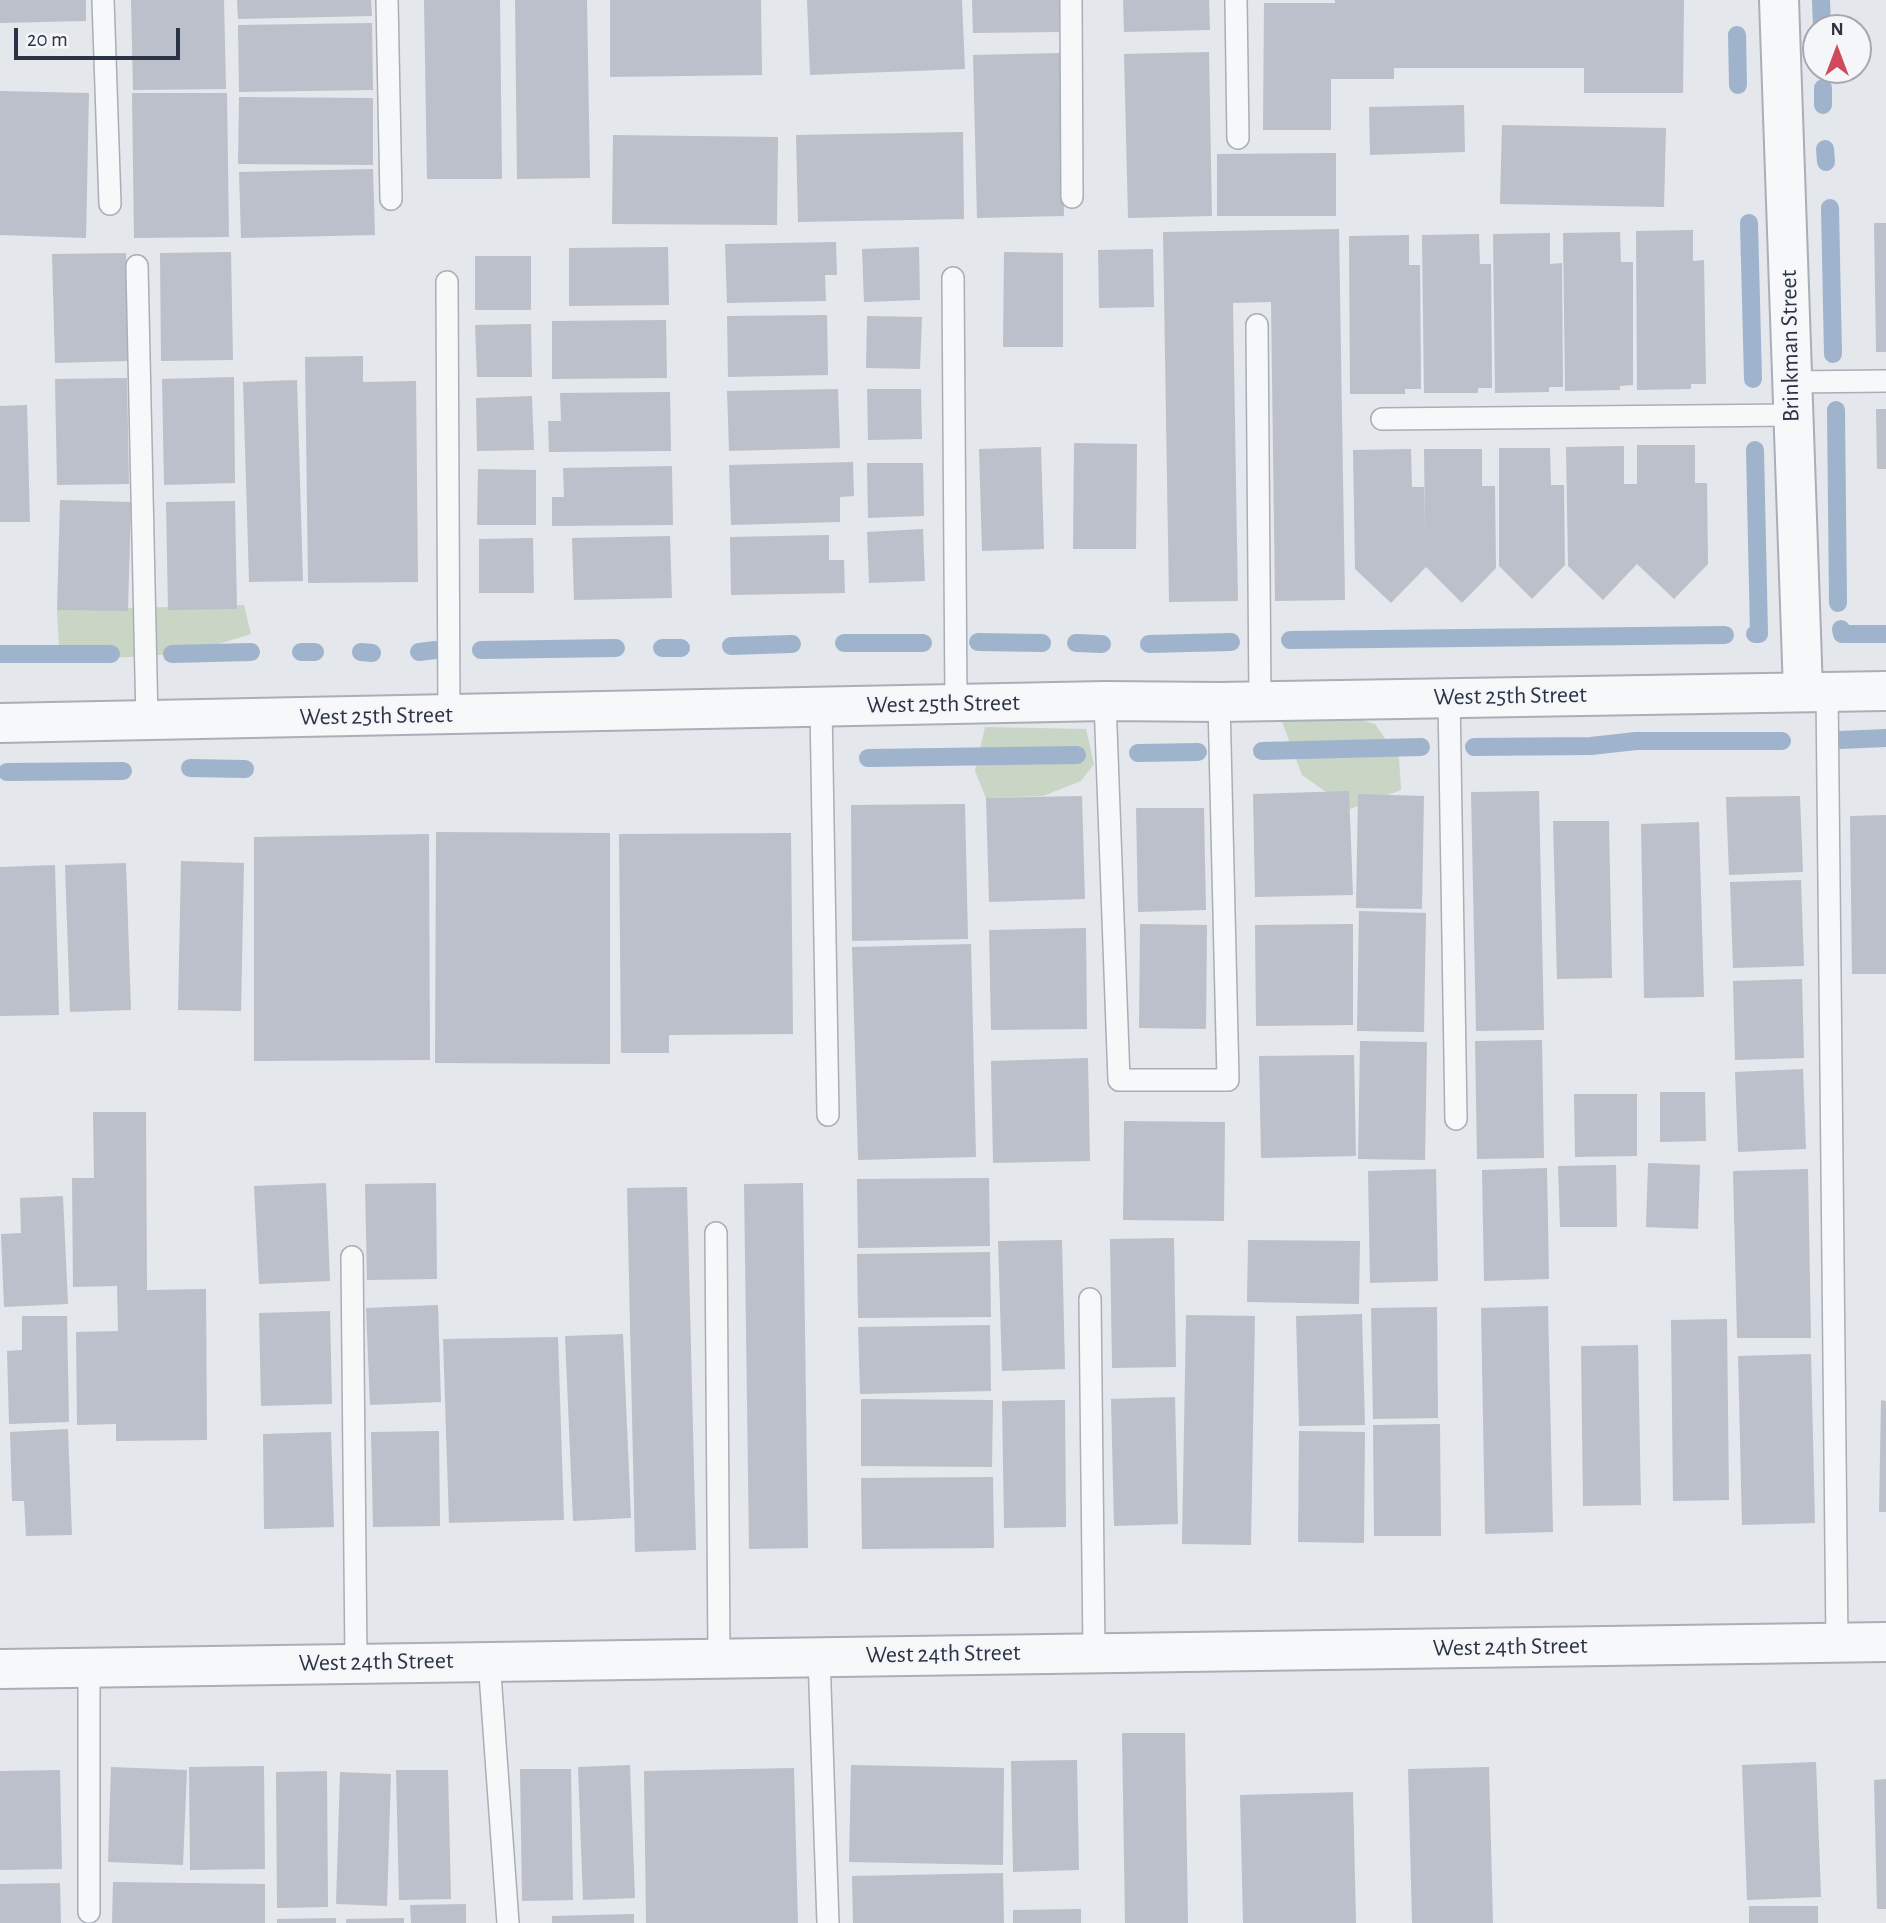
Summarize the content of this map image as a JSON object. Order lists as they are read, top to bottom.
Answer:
{
  "streets": {
    "street": ["Brinkman Street", "West 25th Street", "West 24th Street"]
  },
  "crossings": [
    ["Brinkman Street", "West 25th Street"]
  ],
  "scale_bar": "20 m",
  "north": "top"
}
